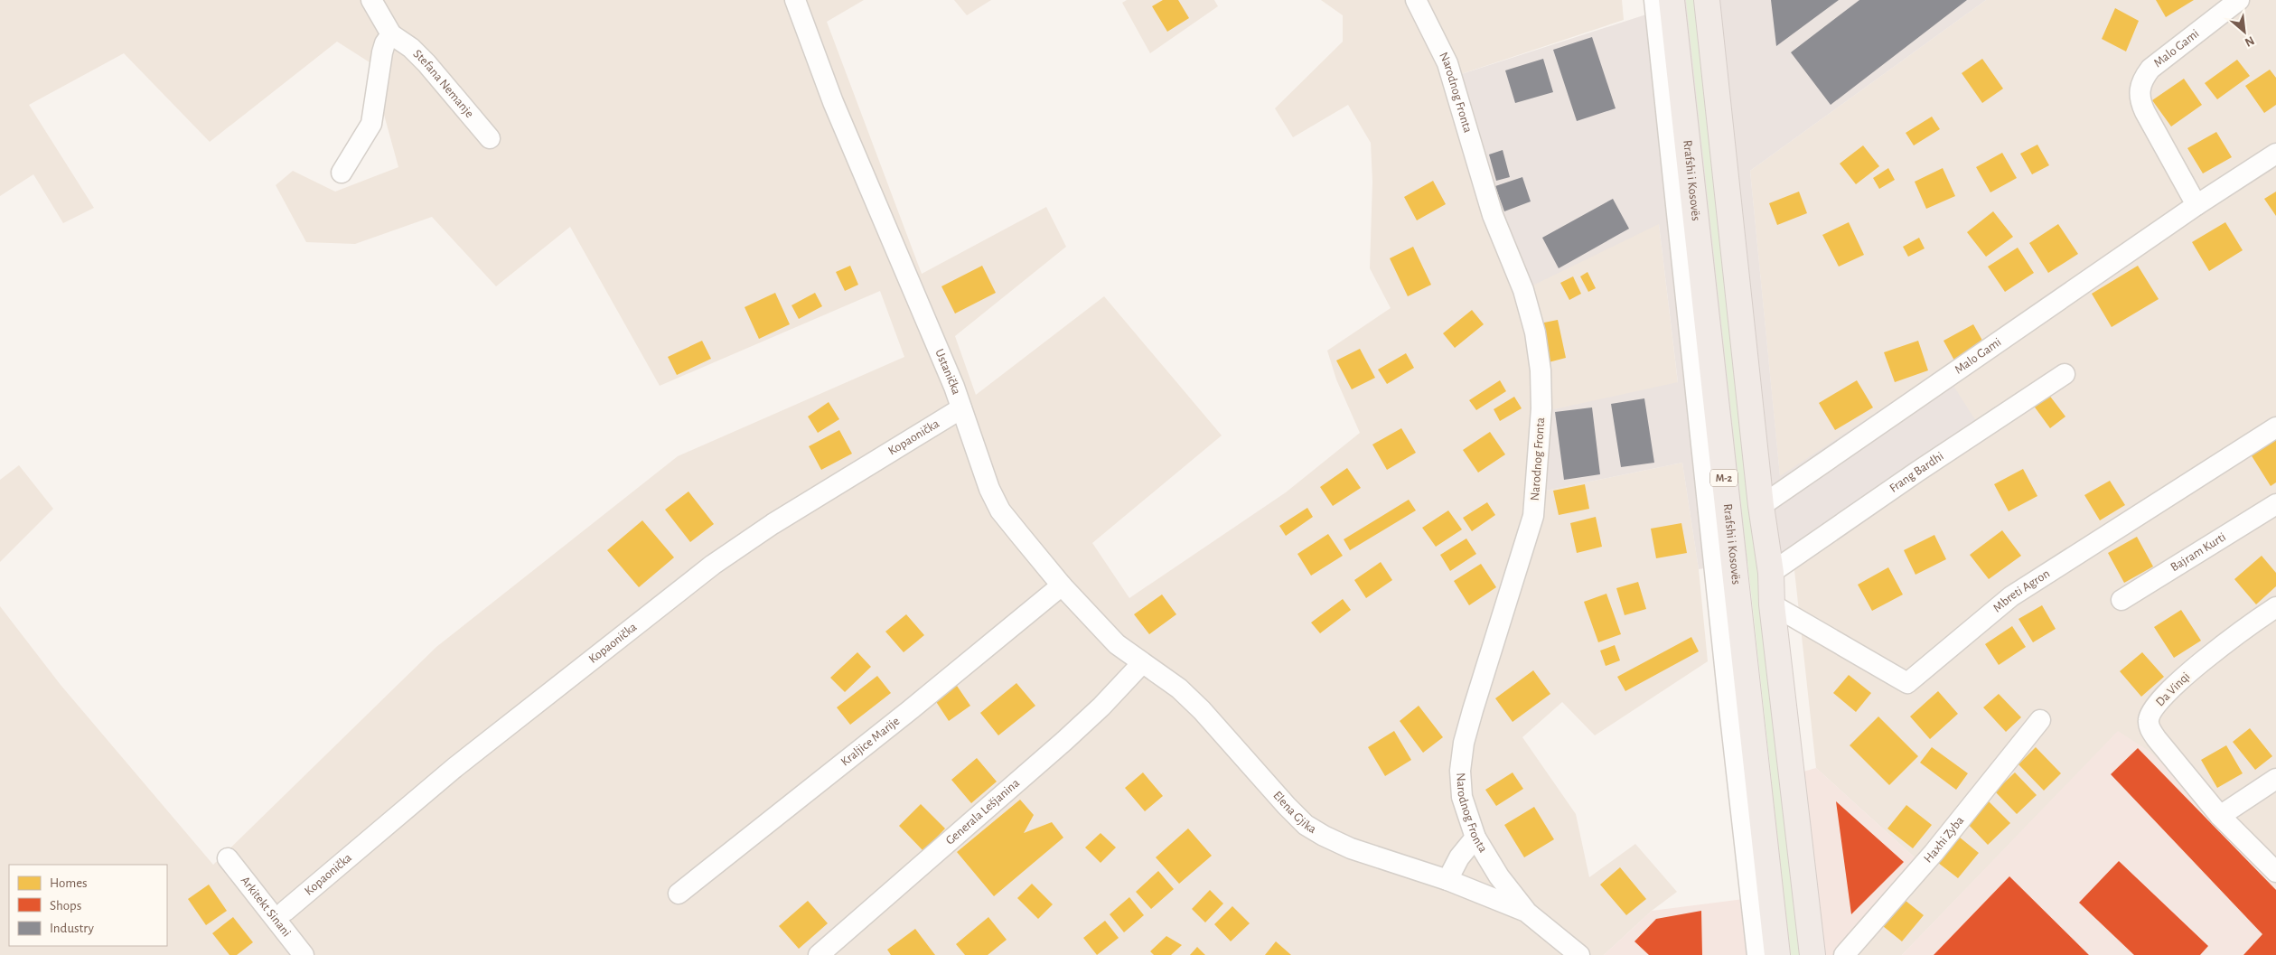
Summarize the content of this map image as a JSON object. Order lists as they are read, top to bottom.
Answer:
{
  "streets": {
    "highway": ["Rrafshi i Kosovës", "M-2"],
    "street": [
      "Malo Gami",
      "Stefana Nemanje",
      "Narodnog Fronta",
      "Ustanička",
      "Kopaonička",
      "Frang Bardhi",
      "Bajram Kurti",
      "Mbreti Agron",
      "Da Vinqi",
      "Kraljice Marije",
      "Elena Gjika",
      "Generala Lešjanina",
      "Haxhi Zyba",
      "Arkitekt Sinani"
    ]
  },
  "crossings": [
    ["Narodnog Fronta", "Elena Gjika"],
    ["Ustanička", "Kopaonička"],
    ["Ustanička", "Kraljice Marije"],
    ["Ustanička", "Elena Gjika"],
    ["Ustanička", "Generala Lešjanina"]
  ],
  "legend": ["Homes", "Shops", "Industry"],
  "north": "bottom right"
}
